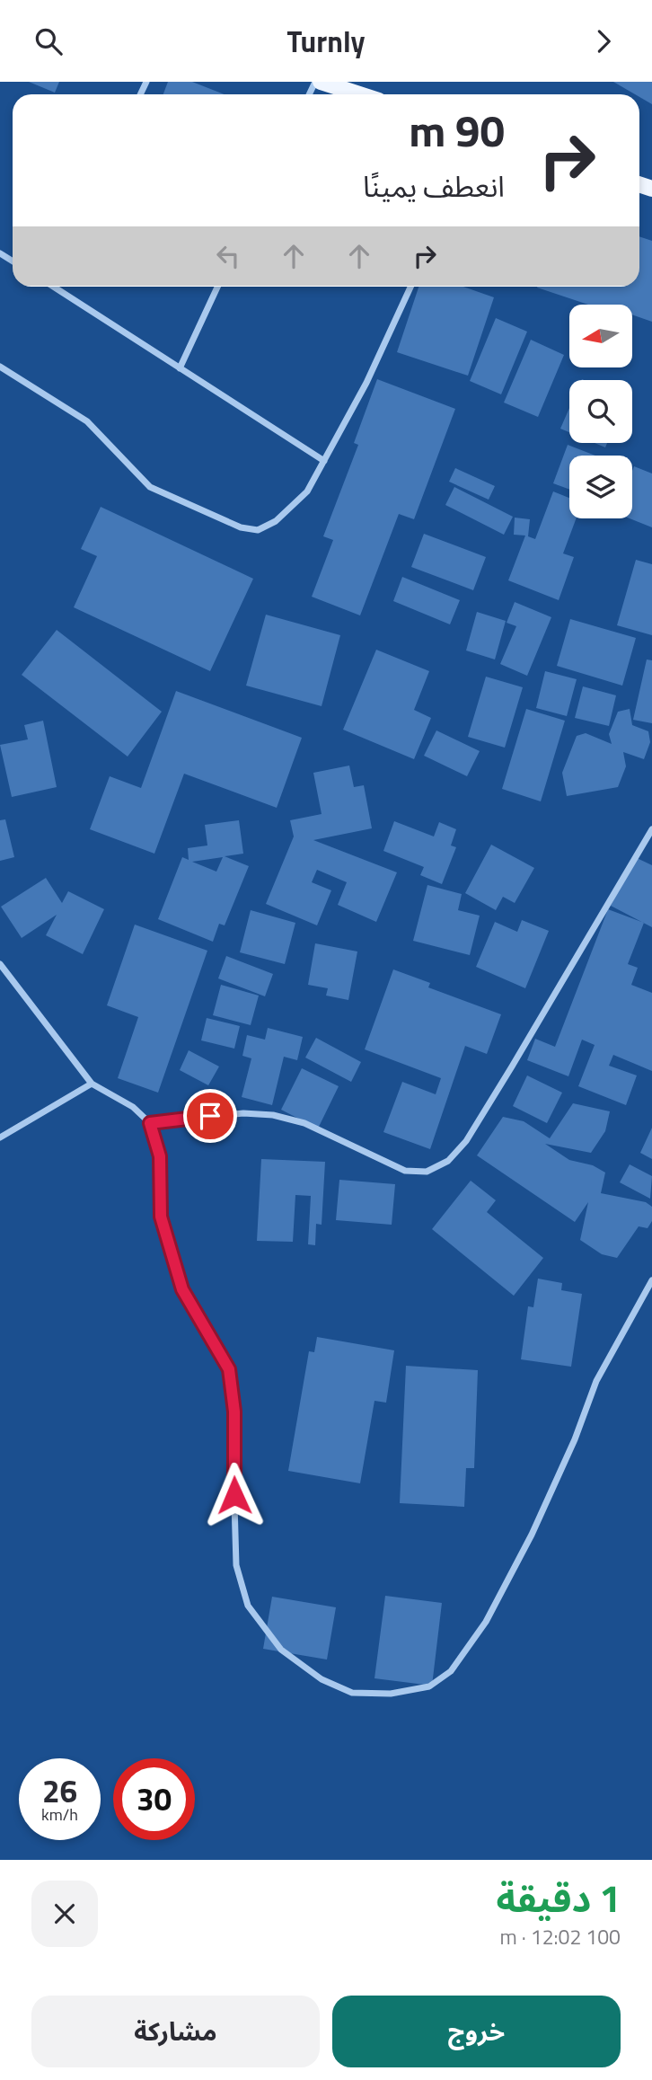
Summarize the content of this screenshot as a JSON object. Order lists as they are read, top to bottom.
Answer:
{
  "north": "left",
  "page": {
    "header": "Turnly",
    "turn": ["90 m", "انعطف يمينًا"],
    "speed": "26 km/h",
    "limit": "30",
    "heading": ["1 دقيقة", "100 m · 12:02"],
    "buttons": ["خروج", "مشاركة"]
  }
}
